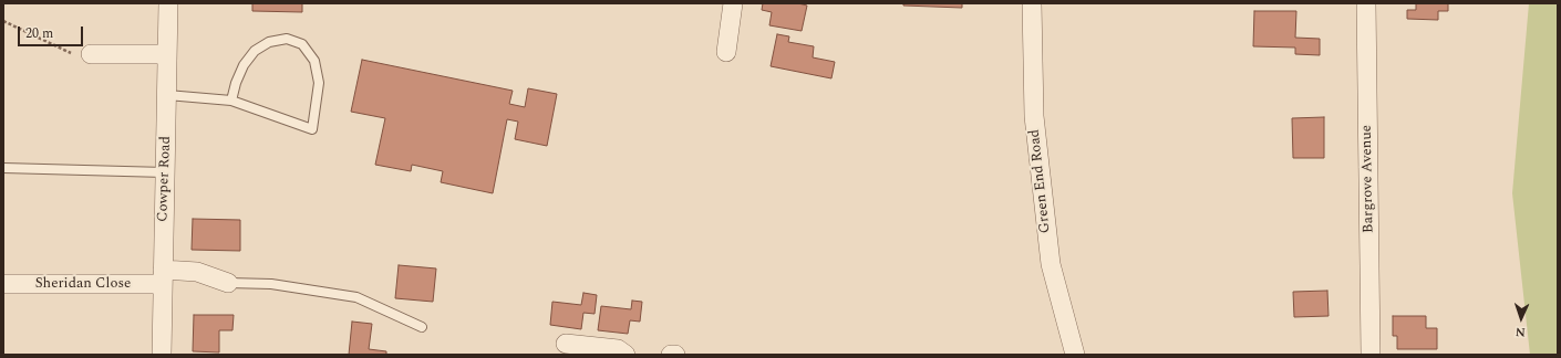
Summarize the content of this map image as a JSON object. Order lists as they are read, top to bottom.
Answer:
{
  "streets": {
    "street": [
      "Cowper Road",
      "Bargrove Avenue",
      "Green End Road",
      "Sheridan Close"
    ]
  },
  "crossings": [
    ["Cowper Road", "Sheridan Close"]
  ],
  "scale_bar": "20 m",
  "north": "bottom"
}
